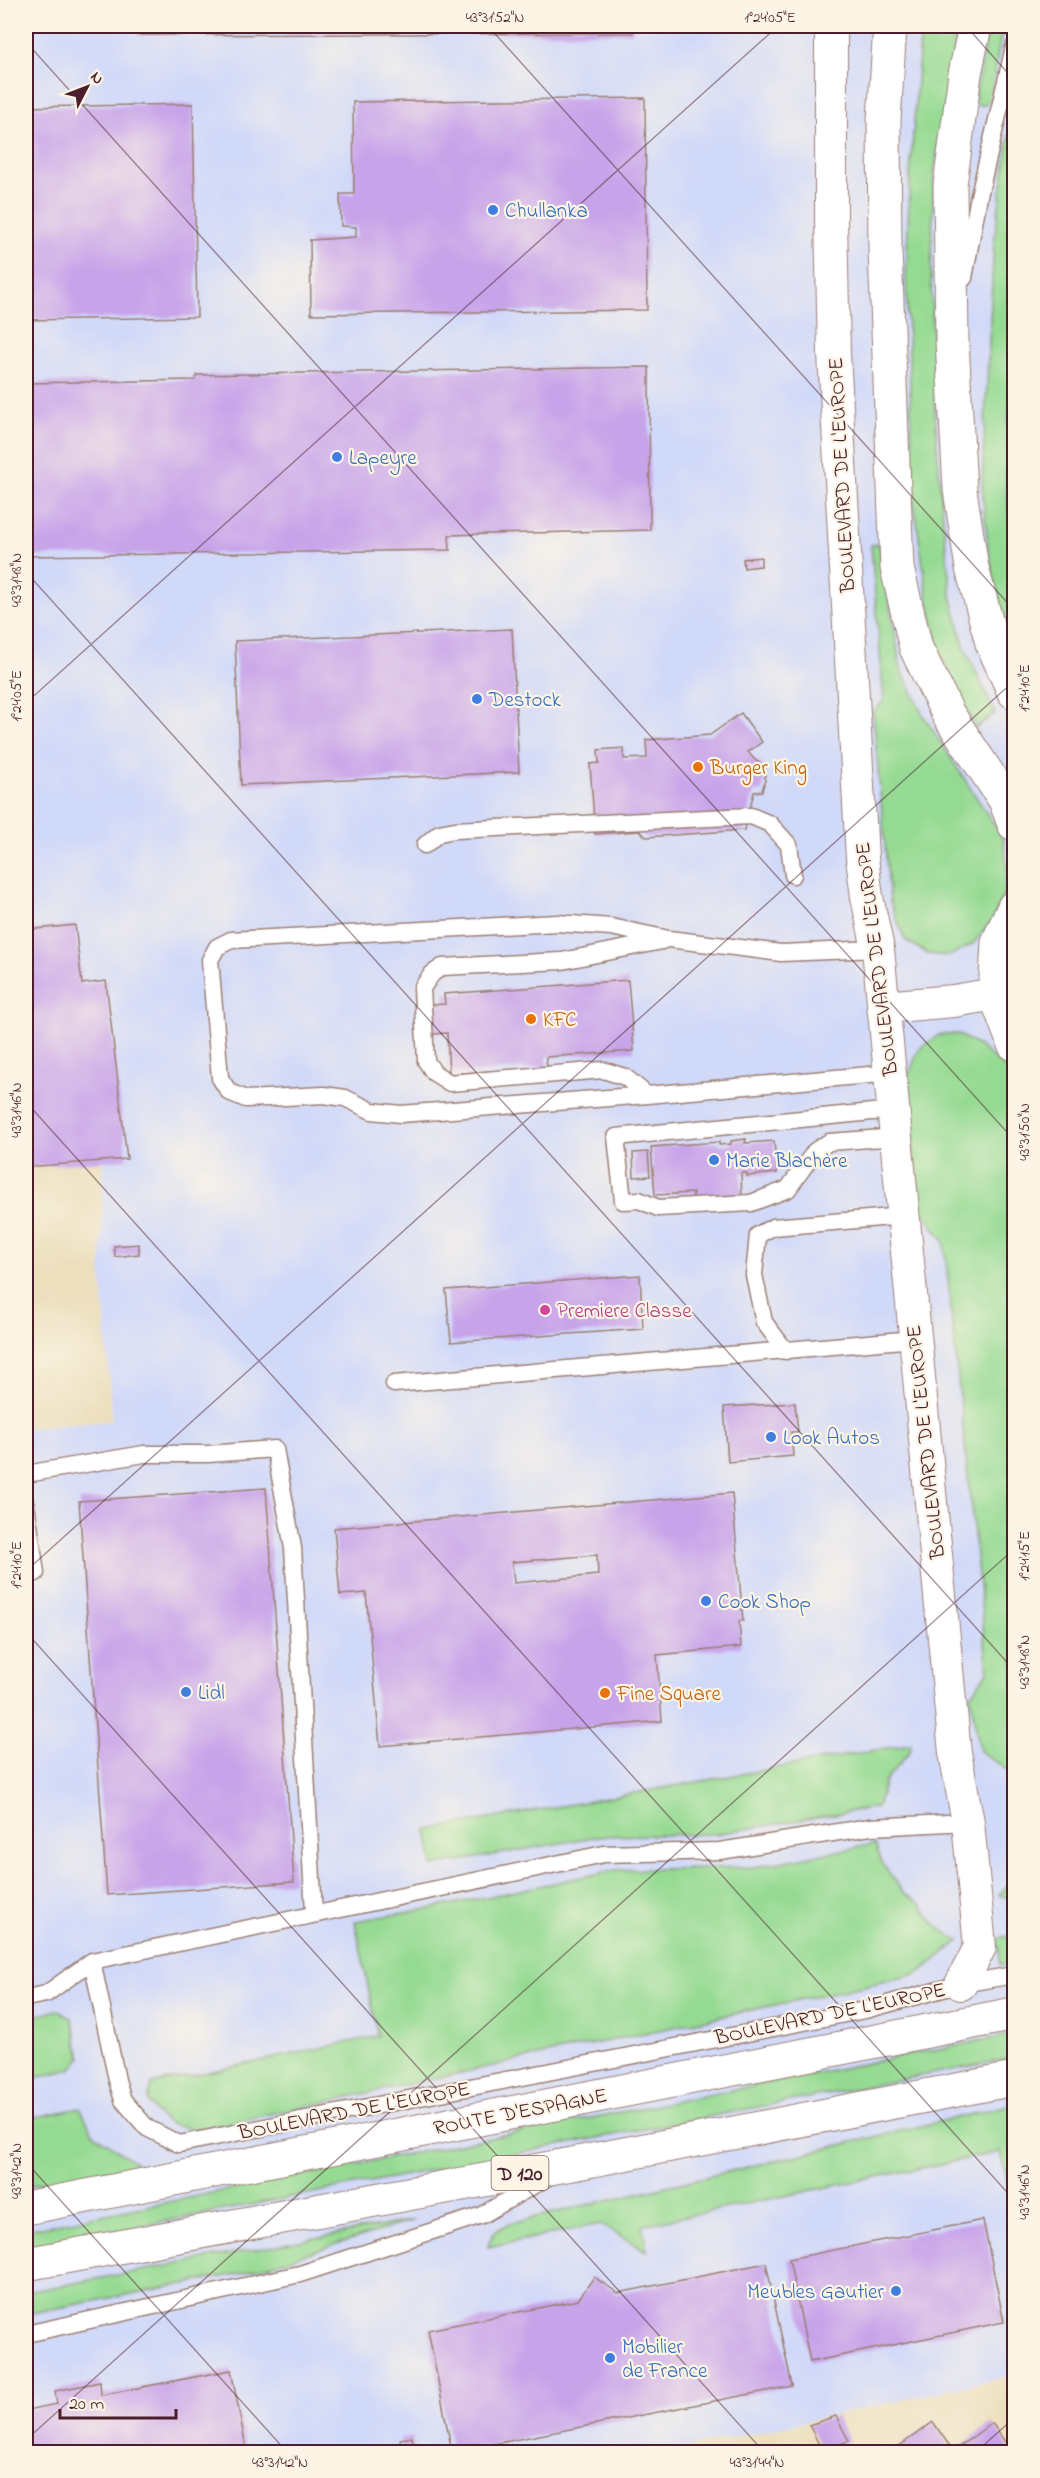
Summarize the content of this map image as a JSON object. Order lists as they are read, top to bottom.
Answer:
{
  "streets": {
    "main road": ["ROUTE D'ESPAGNE", "D 120"],
    "street": ["BOULEVARD DE L'EUROPE"]
  },
  "places": [
    "Chullanka",
    "Lapeyre",
    "Destock",
    "Burger King",
    "KFC",
    "Marie Blachère",
    "Premiere Classe",
    "Look Autos",
    "Cook Shop",
    "Lidl",
    "Fine Square",
    "Meubles Gautier",
    "Mobilier de France"
  ],
  "scale_bar": "20 m",
  "north": "top right",
  "coordinates": [
    "43°31'52\"N",
    "1°24'05\"E",
    "43°31'48\"N",
    "1°24'10\"E",
    "43°31'46\"N",
    "43°31'50\"N",
    "1°24'15\"E",
    "43°31'42\"N",
    "43°31'44\"N"
  ]
}
